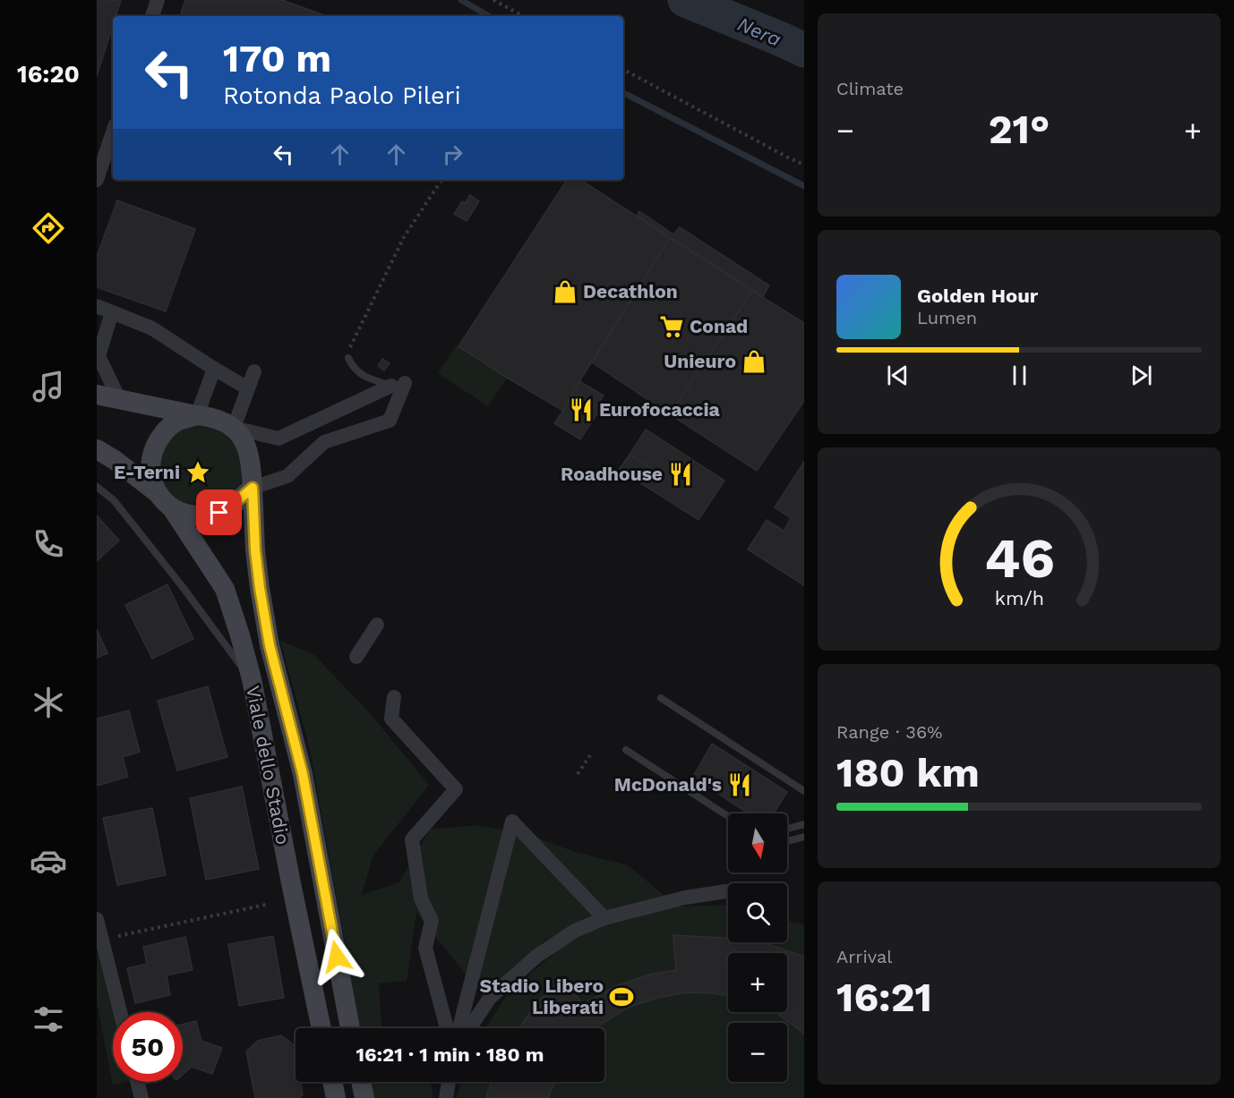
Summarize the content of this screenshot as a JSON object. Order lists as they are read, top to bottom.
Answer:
{
  "streets": {
    "main road": ["Viale dello Stadio"]
  },
  "water": ["Nera"],
  "places": {
    "shop": ["Decathlon", "Unieuro"],
    "supermarket": ["Conad"],
    "restaurant": ["Eurofocaccia", "Roadhouse", "McDonald's"],
    "place": ["E-Terni"],
    "sports": ["Stadio Libero Liberati"]
  },
  "north": "bottom",
  "page": {
    "tabs": "16:20",
    "tile": [
      "Climate",
      ["Range · 36%", "180 km"],
      ["Arrival", "16:21"]
    ],
    "turn": ["170 m", "Rotonda Paolo Pileri"],
    "heat": ["−", "21°", "+"],
    "song": ["Golden Hour", "Lumen"],
    "map_buttons": ["+", "−"],
    "limit": "50",
    "trip": "16:21 · 1 min · 180 m",
    "gauge": ["46", "km/h"]
  }
}
